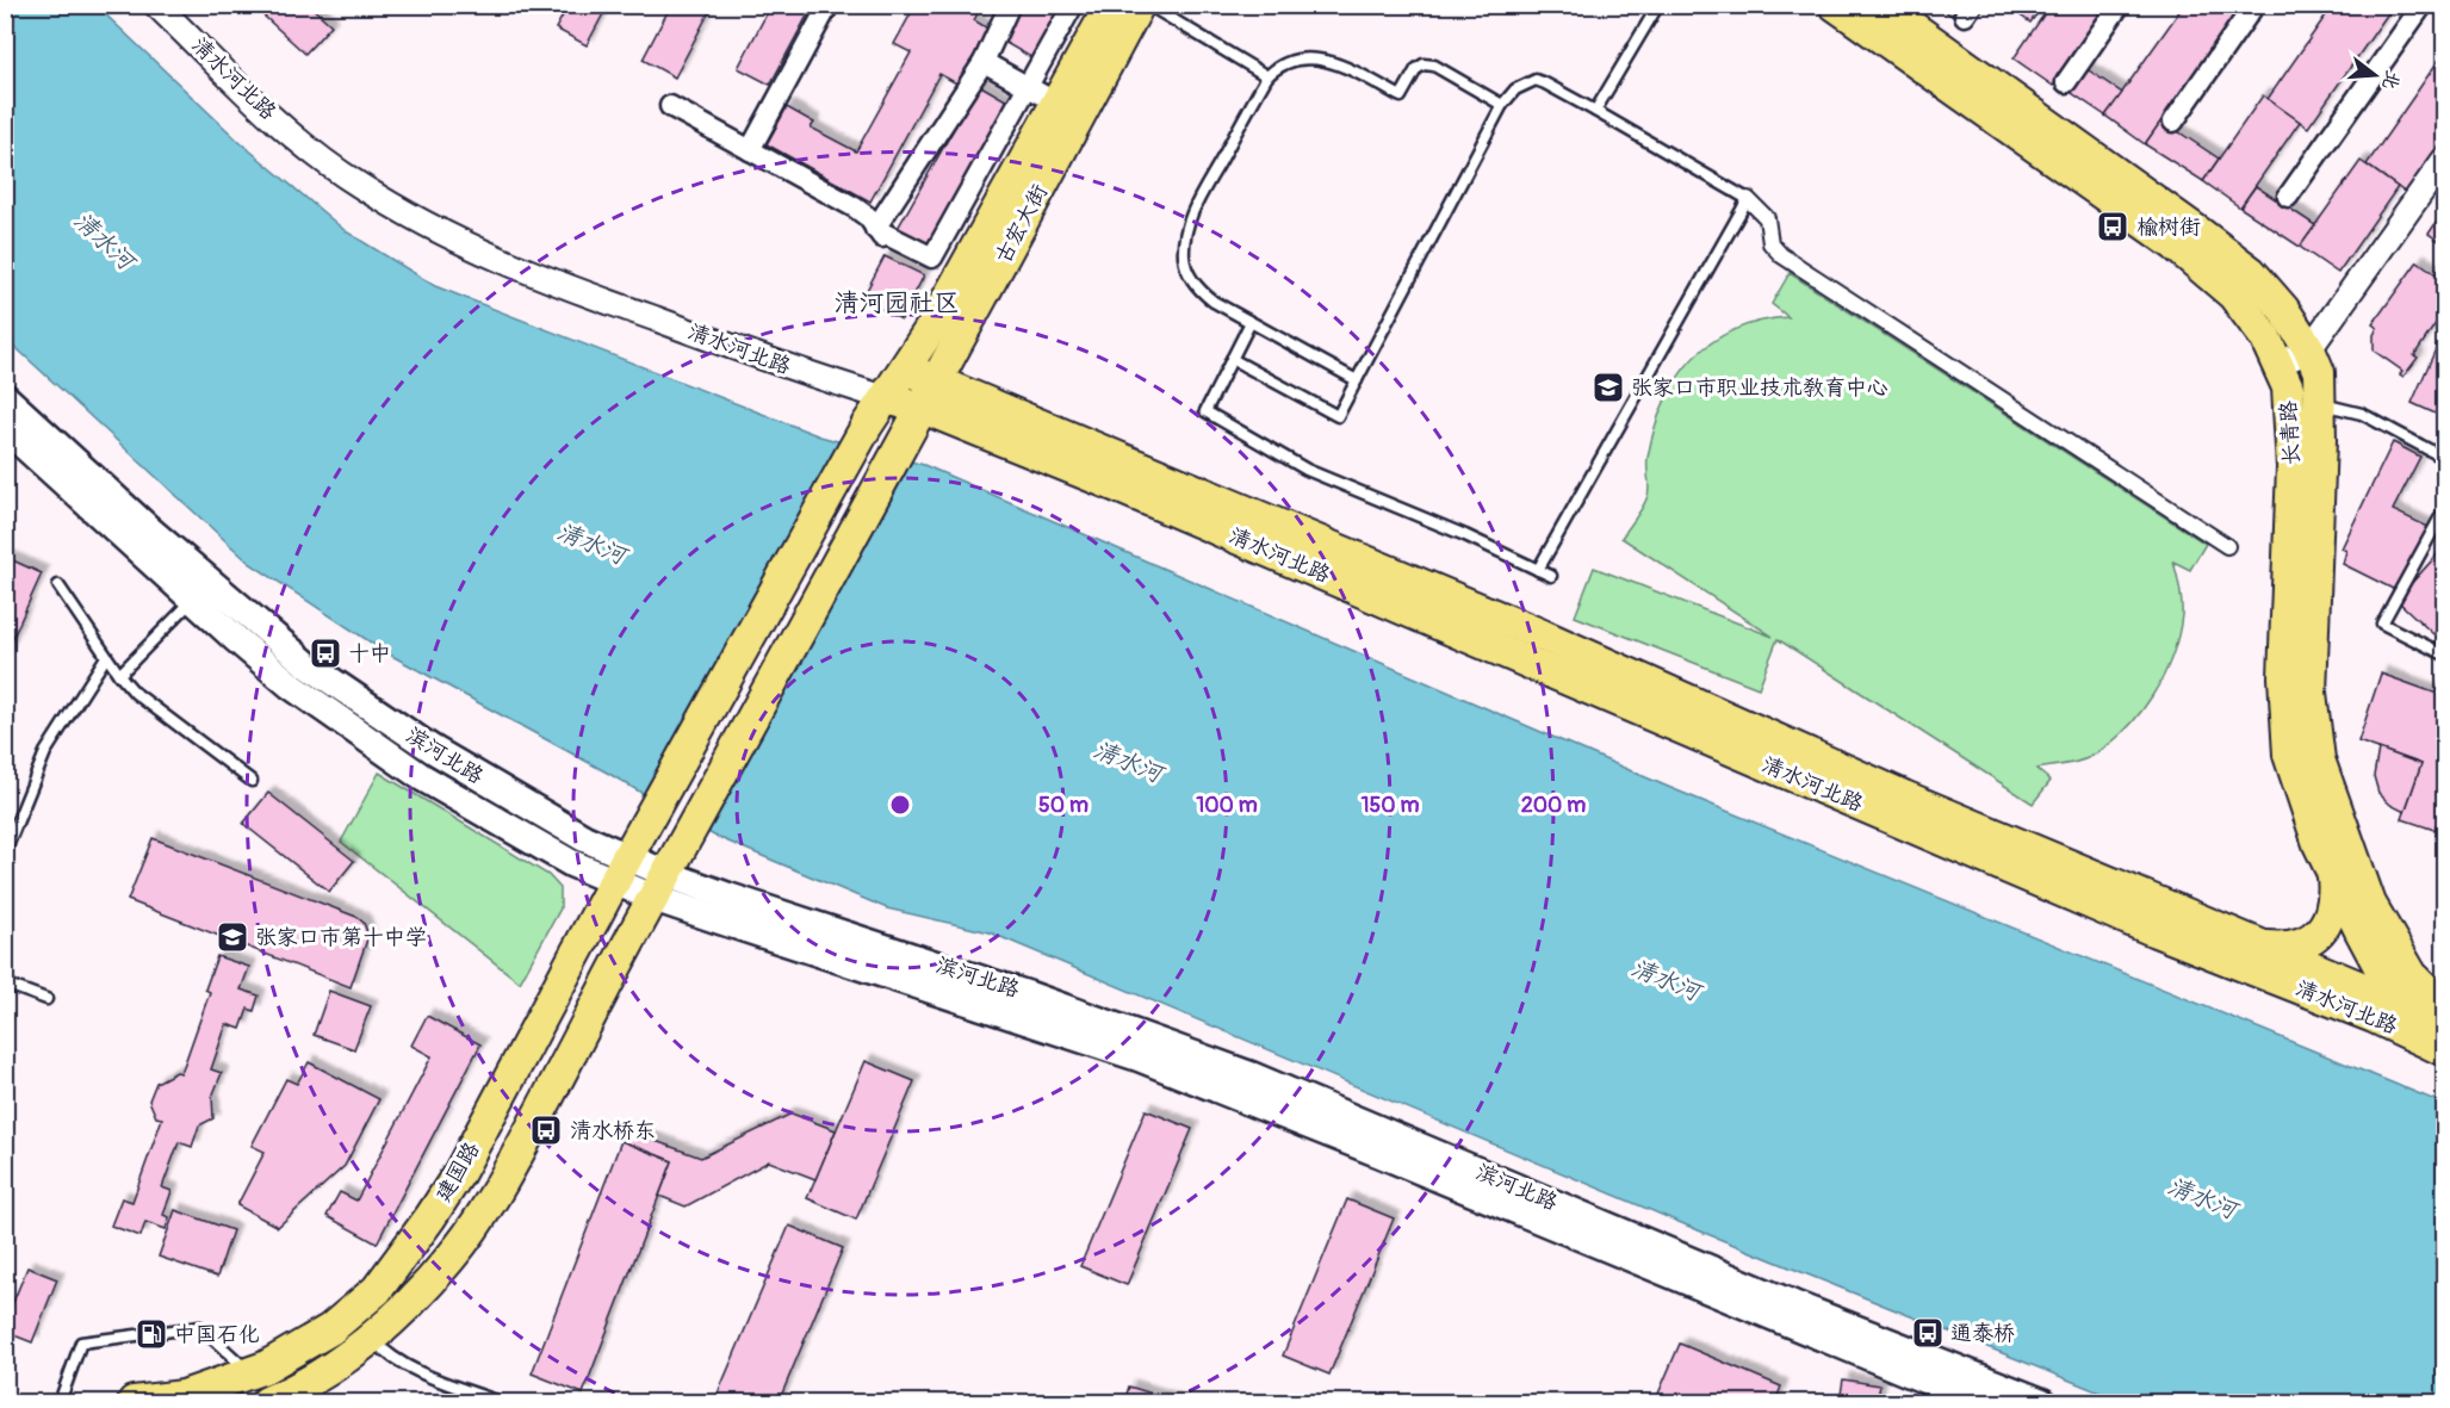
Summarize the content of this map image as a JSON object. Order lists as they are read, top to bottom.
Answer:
{
  "streets": {
    "main road": [
      "清水河北路",
      "古宏大街",
      "长青路",
      "滨河北路",
      "建国路"
    ]
  },
  "crossings": [
    ["清水河北路", "古宏大街"],
    ["清水河北路", "长青路"],
    ["古宏大街", "建国路"],
    ["滨河北路", "建国路"]
  ],
  "districts": ["清河园社区"],
  "water": ["清水河"],
  "places": {
    "bus stop": [
      "榆树街",
      "十中",
      "清水桥东",
      "通泰桥"
    ],
    "school or university": ["张家口市职业技术教育中心", "张家口市第十中学"],
    "fuel station": ["中国石化"]
  },
  "north": "right",
  "rings": [
    "50 m",
    "100 m",
    "150 m",
    "200 m"
  ]
}
